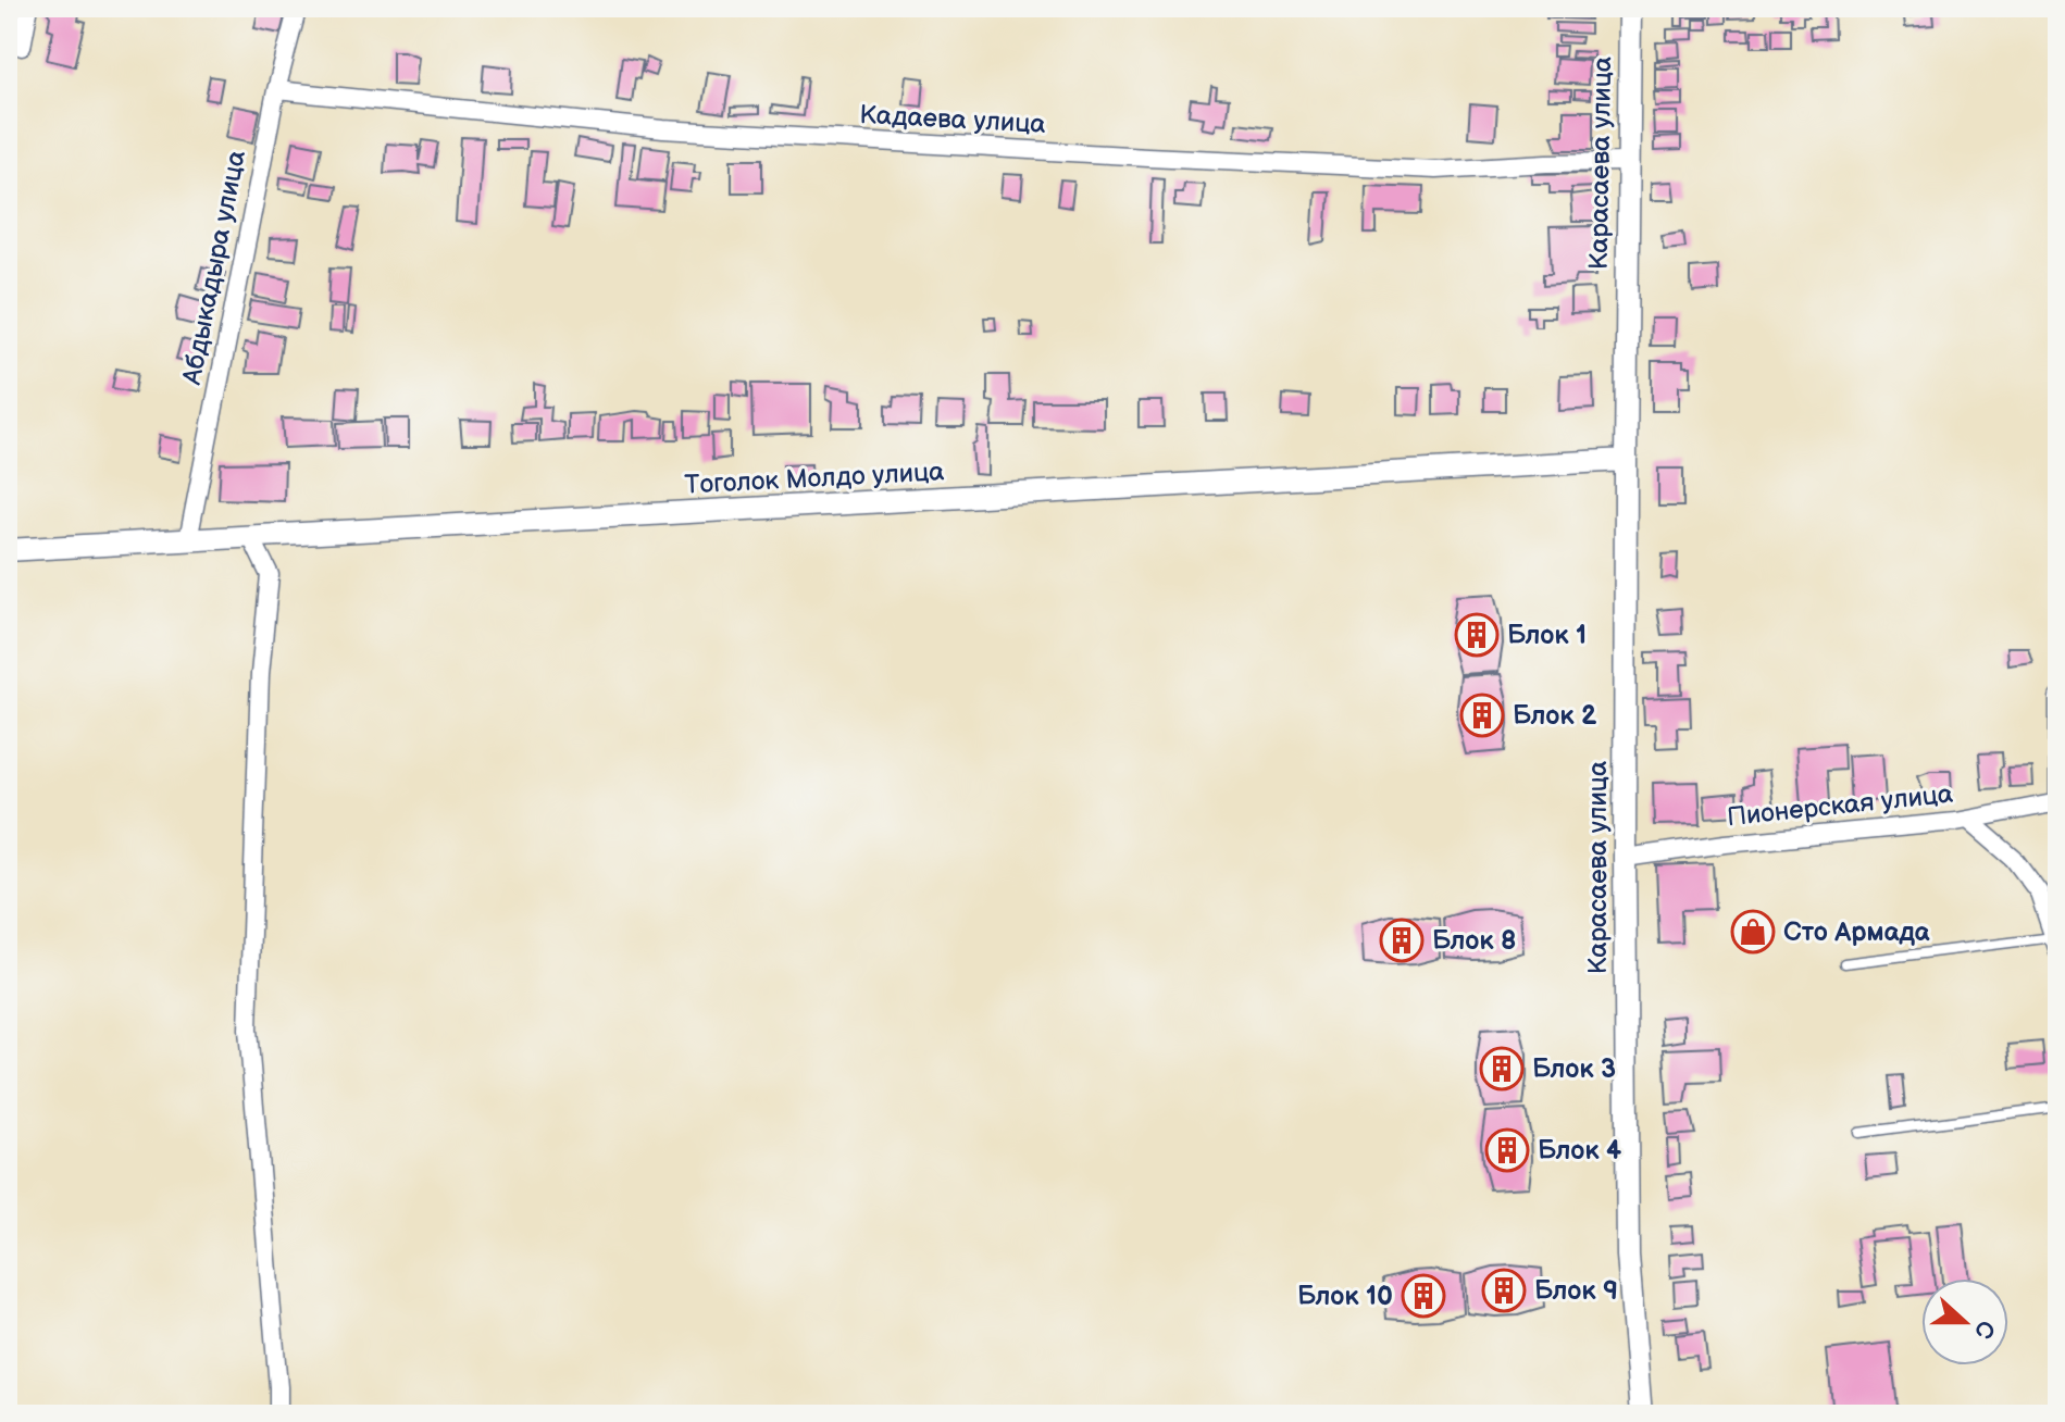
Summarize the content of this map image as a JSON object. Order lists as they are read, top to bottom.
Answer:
{
  "streets": {
    "street": [
      "Кадаева улица",
      "Карасаева улица",
      "Абдыкадыра улица",
      "Тоголок Молдо улица",
      "Пионерская улица"
    ]
  },
  "crossings": [
    ["Кадаева улица", "Карасаева улица"],
    ["Кадаева улица", "Абдыкадыра улица"],
    ["Карасаева улица", "Тоголок Молдо улица"],
    ["Карасаева улица", "Пионерская улица"],
    ["Абдыкадыра улица", "Тоголок Молдо улица"]
  ],
  "places": {
    "building": [
      "Блок 1",
      "Блок 2",
      "Блок 8",
      "Блок 3",
      "Блок 4",
      "Блок 9",
      "Блок 10"
    ],
    "shop": ["Сто Армада"]
  },
  "north": "right"
}
